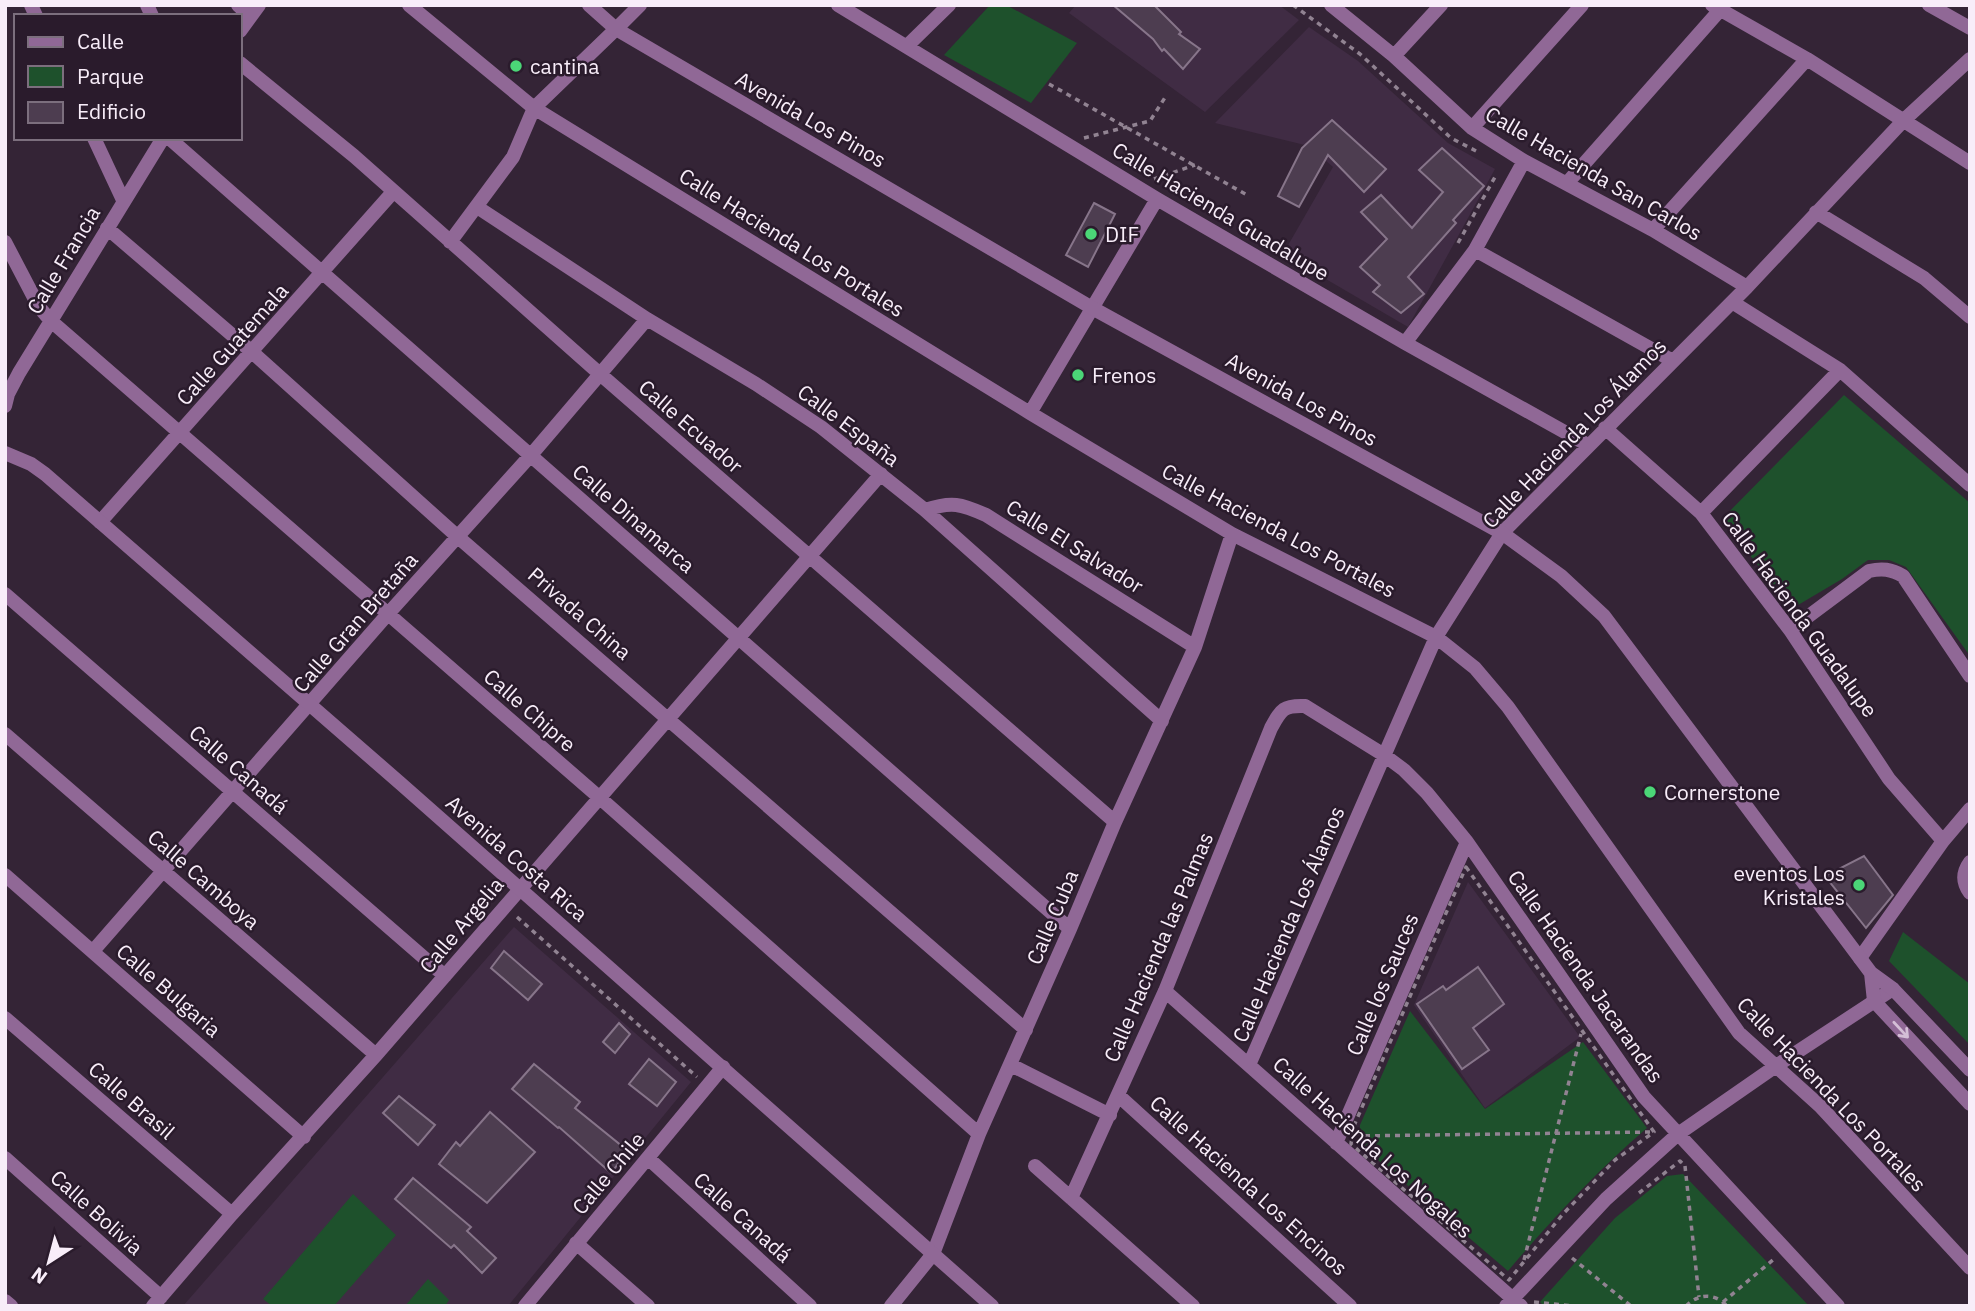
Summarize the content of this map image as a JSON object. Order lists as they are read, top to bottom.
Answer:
{
  "streets": {
    "street": [
      "Avenida Los Pinos",
      "Calle Hacienda San Carlos",
      "Calle Hacienda Guadalupe",
      "Calle Hacienda Los Portales",
      "Calle Francia",
      "Calle Guatemala",
      "Calle España",
      "Calle Ecuador",
      "Calle Hacienda Los Álamos",
      "Calle Dinamarca",
      "Calle El Salvador",
      "Privada China",
      "Calle Gran Bretaña",
      "Calle Chipre",
      "Calle Canadá",
      "Avenida Costa Rica",
      "Calle Camboya",
      "Calle Cuba",
      "Calle Argelia",
      "Calle Hacienda las Palmas",
      "Calle Hacienda Jacarandas",
      "Calle los Sauces",
      "Calle Bulgaria",
      "Calle Brasil",
      "Calle Hacienda Los Nogales",
      "Calle Chile",
      "Calle Hacienda Los Encinos",
      "Calle Bolivia"
    ]
  },
  "crossings": [
    ["Avenida Los Pinos", "Calle Hacienda Los Álamos"],
    ["Calle Hacienda San Carlos", "Calle Hacienda Los Álamos"],
    ["Calle Hacienda Guadalupe", "Calle Hacienda Los Álamos"],
    ["Calle Hacienda Los Portales", "Calle Hacienda Los Álamos"],
    ["Calle Hacienda Los Portales", "Calle Cuba"],
    ["Calle Francia", "Privada China"],
    ["Calle Francia", "Calle Chipre"],
    ["Calle Guatemala", "Calle Ecuador"],
    ["Calle Guatemala", "Calle Dinamarca"],
    ["Calle Guatemala", "Privada China"],
    ["Calle Guatemala", "Calle Chipre"],
    ["Calle Guatemala", "Avenida Costa Rica"],
    ["Calle España", "Calle El Salvador"],
    ["Calle España", "Calle Gran Bretaña"],
    ["Calle España", "Calle Cuba"],
    ["Calle España", "Calle Argelia"],
    ["Calle Ecuador", "Calle Gran Bretaña"],
    ["Calle Ecuador", "Calle Cuba"],
    ["Calle Ecuador", "Calle Argelia"],
    ["Calle Hacienda Los Álamos", "Calle Hacienda Jacarandas"],
    ["Calle Hacienda Los Álamos", "Calle Hacienda Los Nogales"],
    ["Calle Dinamarca", "Calle Gran Bretaña"],
    ["Calle Dinamarca", "Calle Cuba"],
    ["Calle Dinamarca", "Calle Argelia"],
    ["Calle El Salvador", "Calle Cuba"],
    ["Privada China", "Calle Gran Bretaña"],
    ["Privada China", "Calle Cuba"],
    ["Privada China", "Calle Argelia"],
    ["Calle Gran Bretaña", "Calle Chipre"],
    ["Calle Gran Bretaña", "Calle Canadá"],
    ["Calle Gran Bretaña", "Avenida Costa Rica"],
    ["Calle Gran Bretaña", "Calle Camboya"],
    ["Calle Gran Bretaña", "Calle Bulgaria"],
    ["Calle Chipre", "Calle Cuba"],
    ["Calle Chipre", "Calle Argelia"],
    ["Calle Canadá", "Calle Argelia"],
    ["Calle Canadá", "Calle Chile"],
    ["Avenida Costa Rica", "Calle Cuba"],
    ["Avenida Costa Rica", "Calle Argelia"],
    ["Avenida Costa Rica", "Calle Chile"],
    ["Calle Camboya", "Calle Argelia"],
    ["Calle Argelia", "Calle Bulgaria"],
    ["Calle Argelia", "Calle Brasil"],
    ["Calle Argelia", "Calle Bolivia"],
    ["Calle Hacienda las Palmas", "Calle Hacienda Jacarandas"],
    ["Calle Hacienda las Palmas", "Calle Hacienda Los Nogales"],
    ["Calle Hacienda las Palmas", "Calle Hacienda Los Encinos"],
    ["Calle Hacienda Jacarandas", "Calle los Sauces"],
    ["Calle los Sauces", "Calle Hacienda Los Nogales"]
  ],
  "places": [
    "cantina",
    "DIF",
    "Frenos",
    "Cornerstone",
    "eventos Los Kristales"
  ],
  "legend": ["Calle", "Parque", "Edificio"],
  "north": "bottom left"
}
